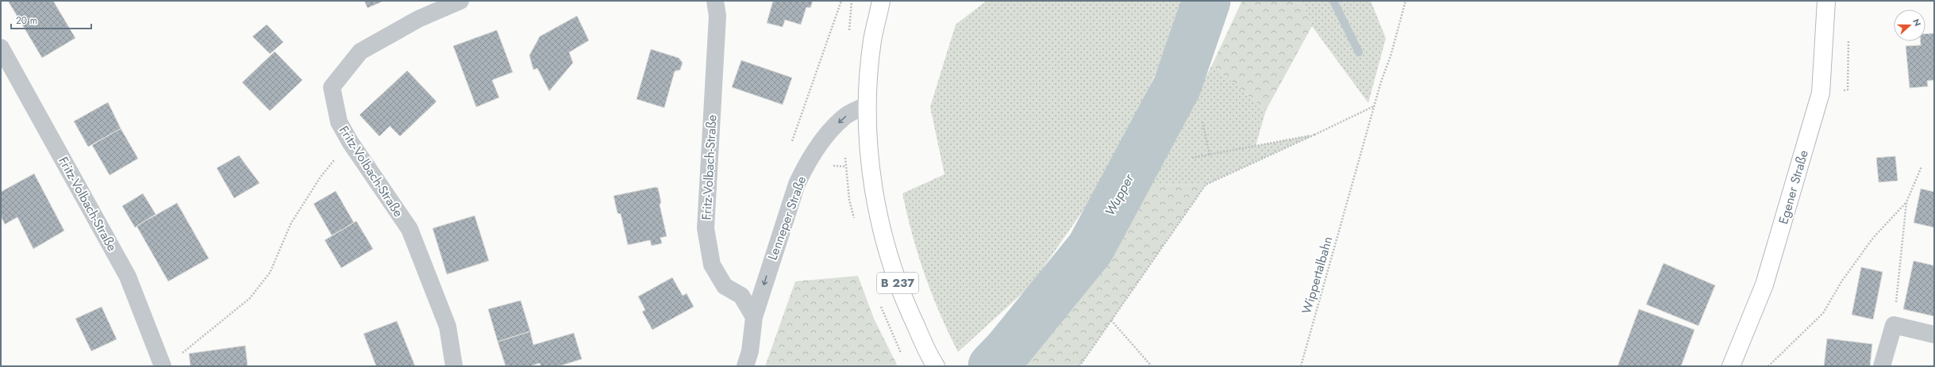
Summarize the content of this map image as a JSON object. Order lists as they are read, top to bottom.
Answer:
{
  "streets": {
    "main road": ["Egener Straße", "B 237"],
    "street": ["Fritz-Volbach-Straße", "Lenneper Straße"],
    "path": ["Wippertalbahn"]
  },
  "crossings": [
    ["Fritz-Volbach-Straße", "Lenneper Straße"],
    ["Lenneper Straße", "B 237"]
  ],
  "one_way": ["Lenneper Straße"],
  "water": ["Wupper"],
  "scale_bar": "20 m",
  "north": "right"
}
